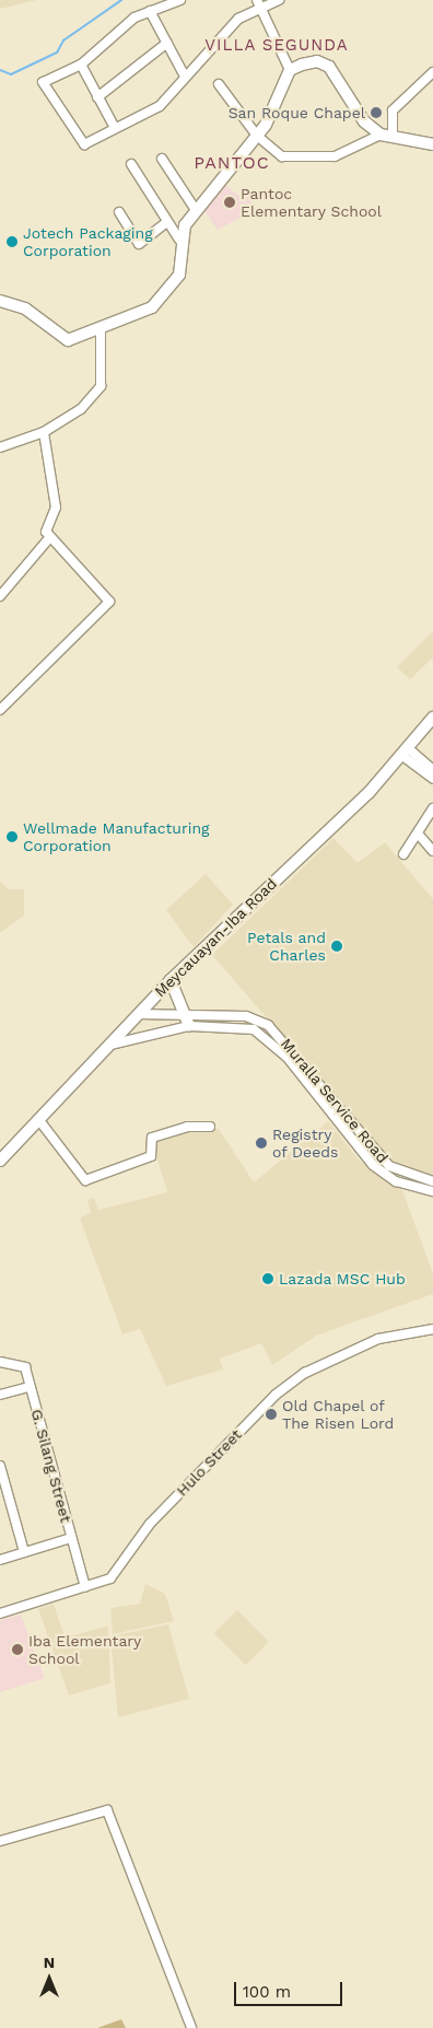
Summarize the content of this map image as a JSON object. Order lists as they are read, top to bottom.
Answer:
{
  "streets": {
    "main road": ["Meycauayan-Iba Road"],
    "street": ["Muralla Service Road", "Hulo Street", "G. Silang Street"]
  },
  "crossings": [
    ["Meycauayan-Iba Road", "Muralla Service Road"],
    ["Hulo Street", "G. Silang Street"]
  ],
  "districts": ["VILLA SEGUNDA", "PANTOC"],
  "places": [
    "San Roque Chapel",
    "Pantoc Elementary School",
    "Jotech Packaging Corporation",
    "Wellmade Manufacturing Corporation",
    "Petals and Charles",
    "Registry of Deeds",
    "Lazada MSC Hub",
    "Old Chapel of The Risen Lord",
    "Iba Elementary School"
  ],
  "scale_bar": "100 m",
  "north": "top"
}
